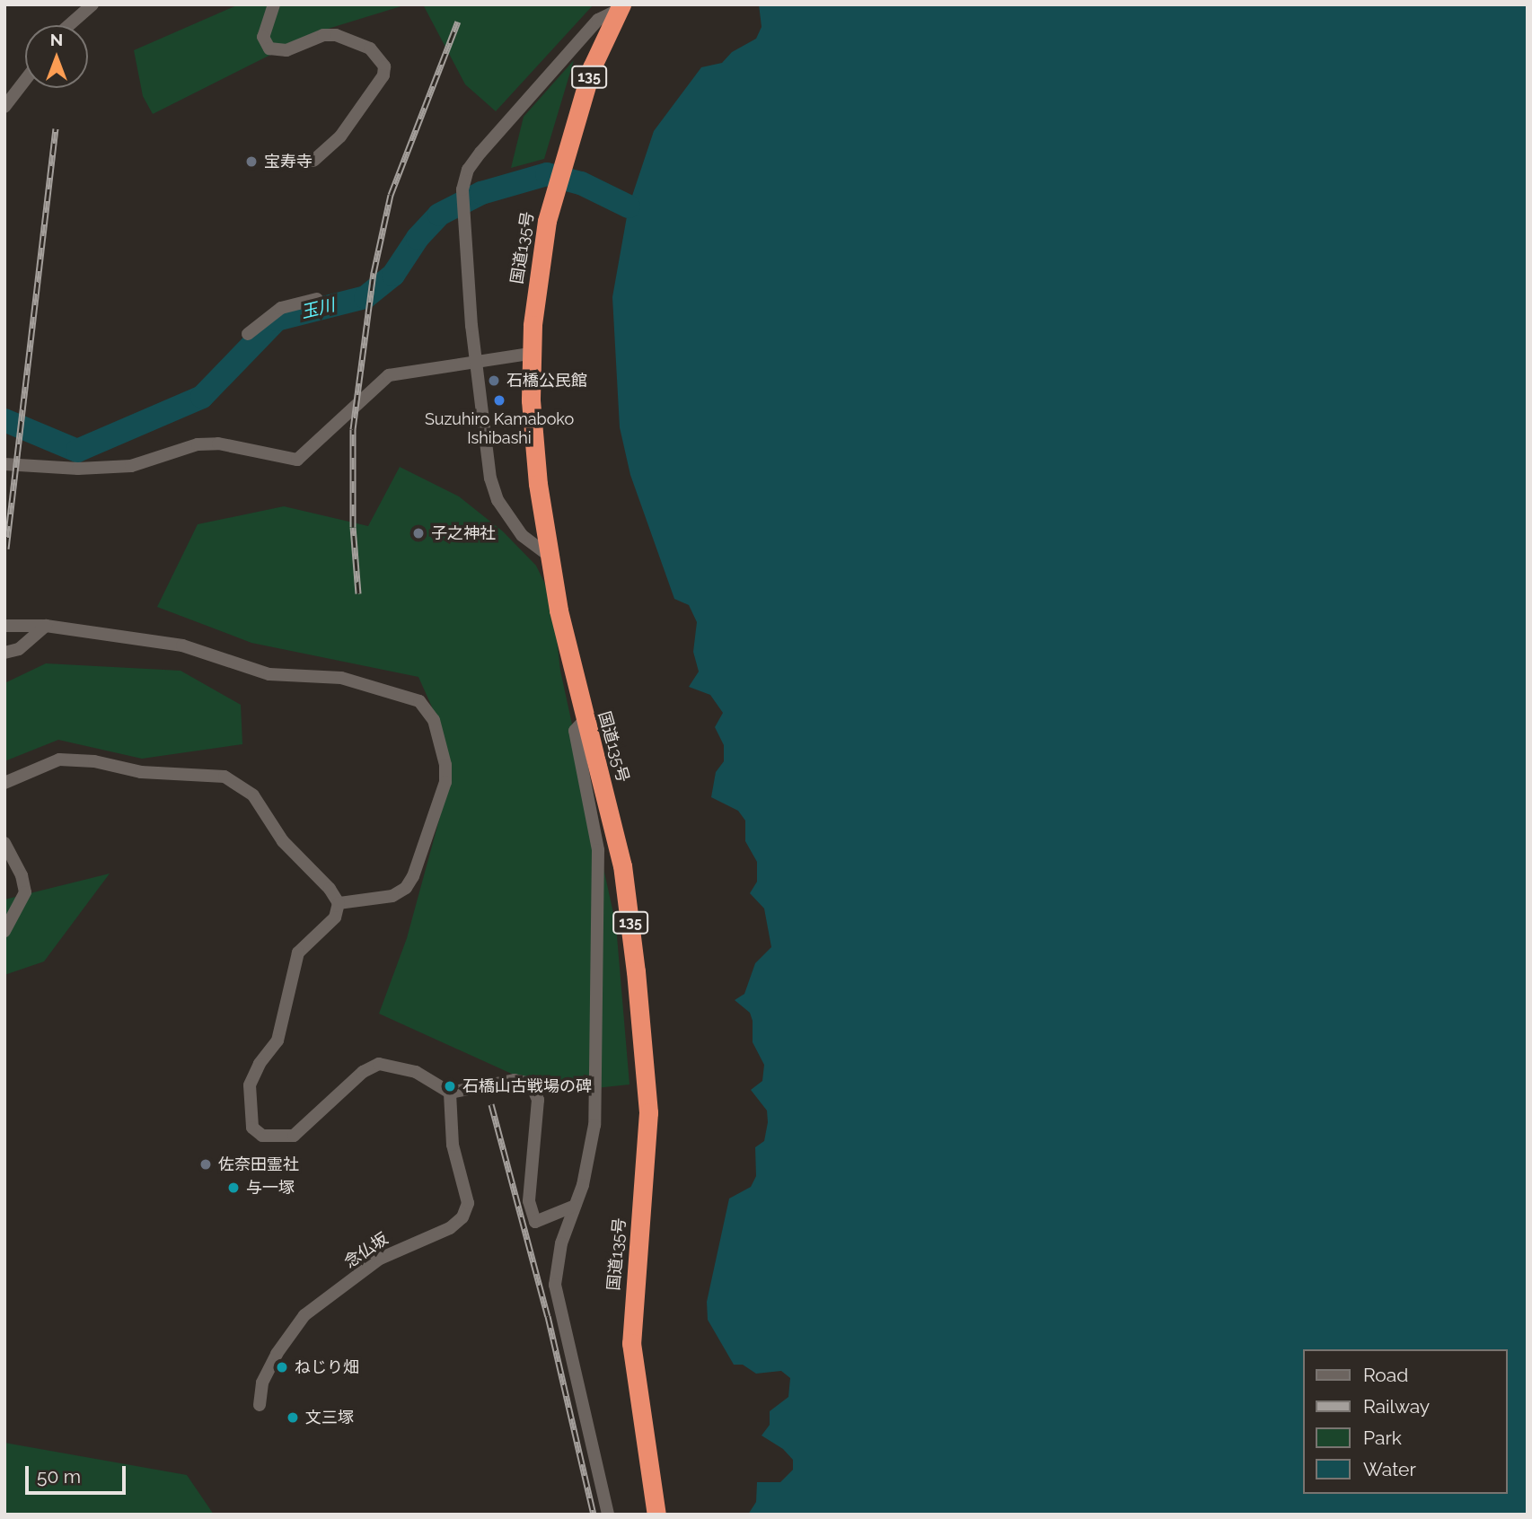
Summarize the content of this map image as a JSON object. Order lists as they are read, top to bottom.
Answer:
{
  "streets": {
    "highway": ["135", "国道135号"],
    "street": ["念仏坂"]
  },
  "water": ["玉川"],
  "places": [
    "宝寿寺",
    "石橋公民館",
    "Suzuhiro Kamaboko Ishibashi",
    "子之神社",
    "石橋山古戦場の碑",
    "佐奈田霊社",
    "与一塚",
    "ねじり畑",
    "文三塚"
  ],
  "legend": [
    "Road",
    "Railway",
    "Park",
    "Water"
  ],
  "scale_bar": "50 m",
  "north": "top"
}
